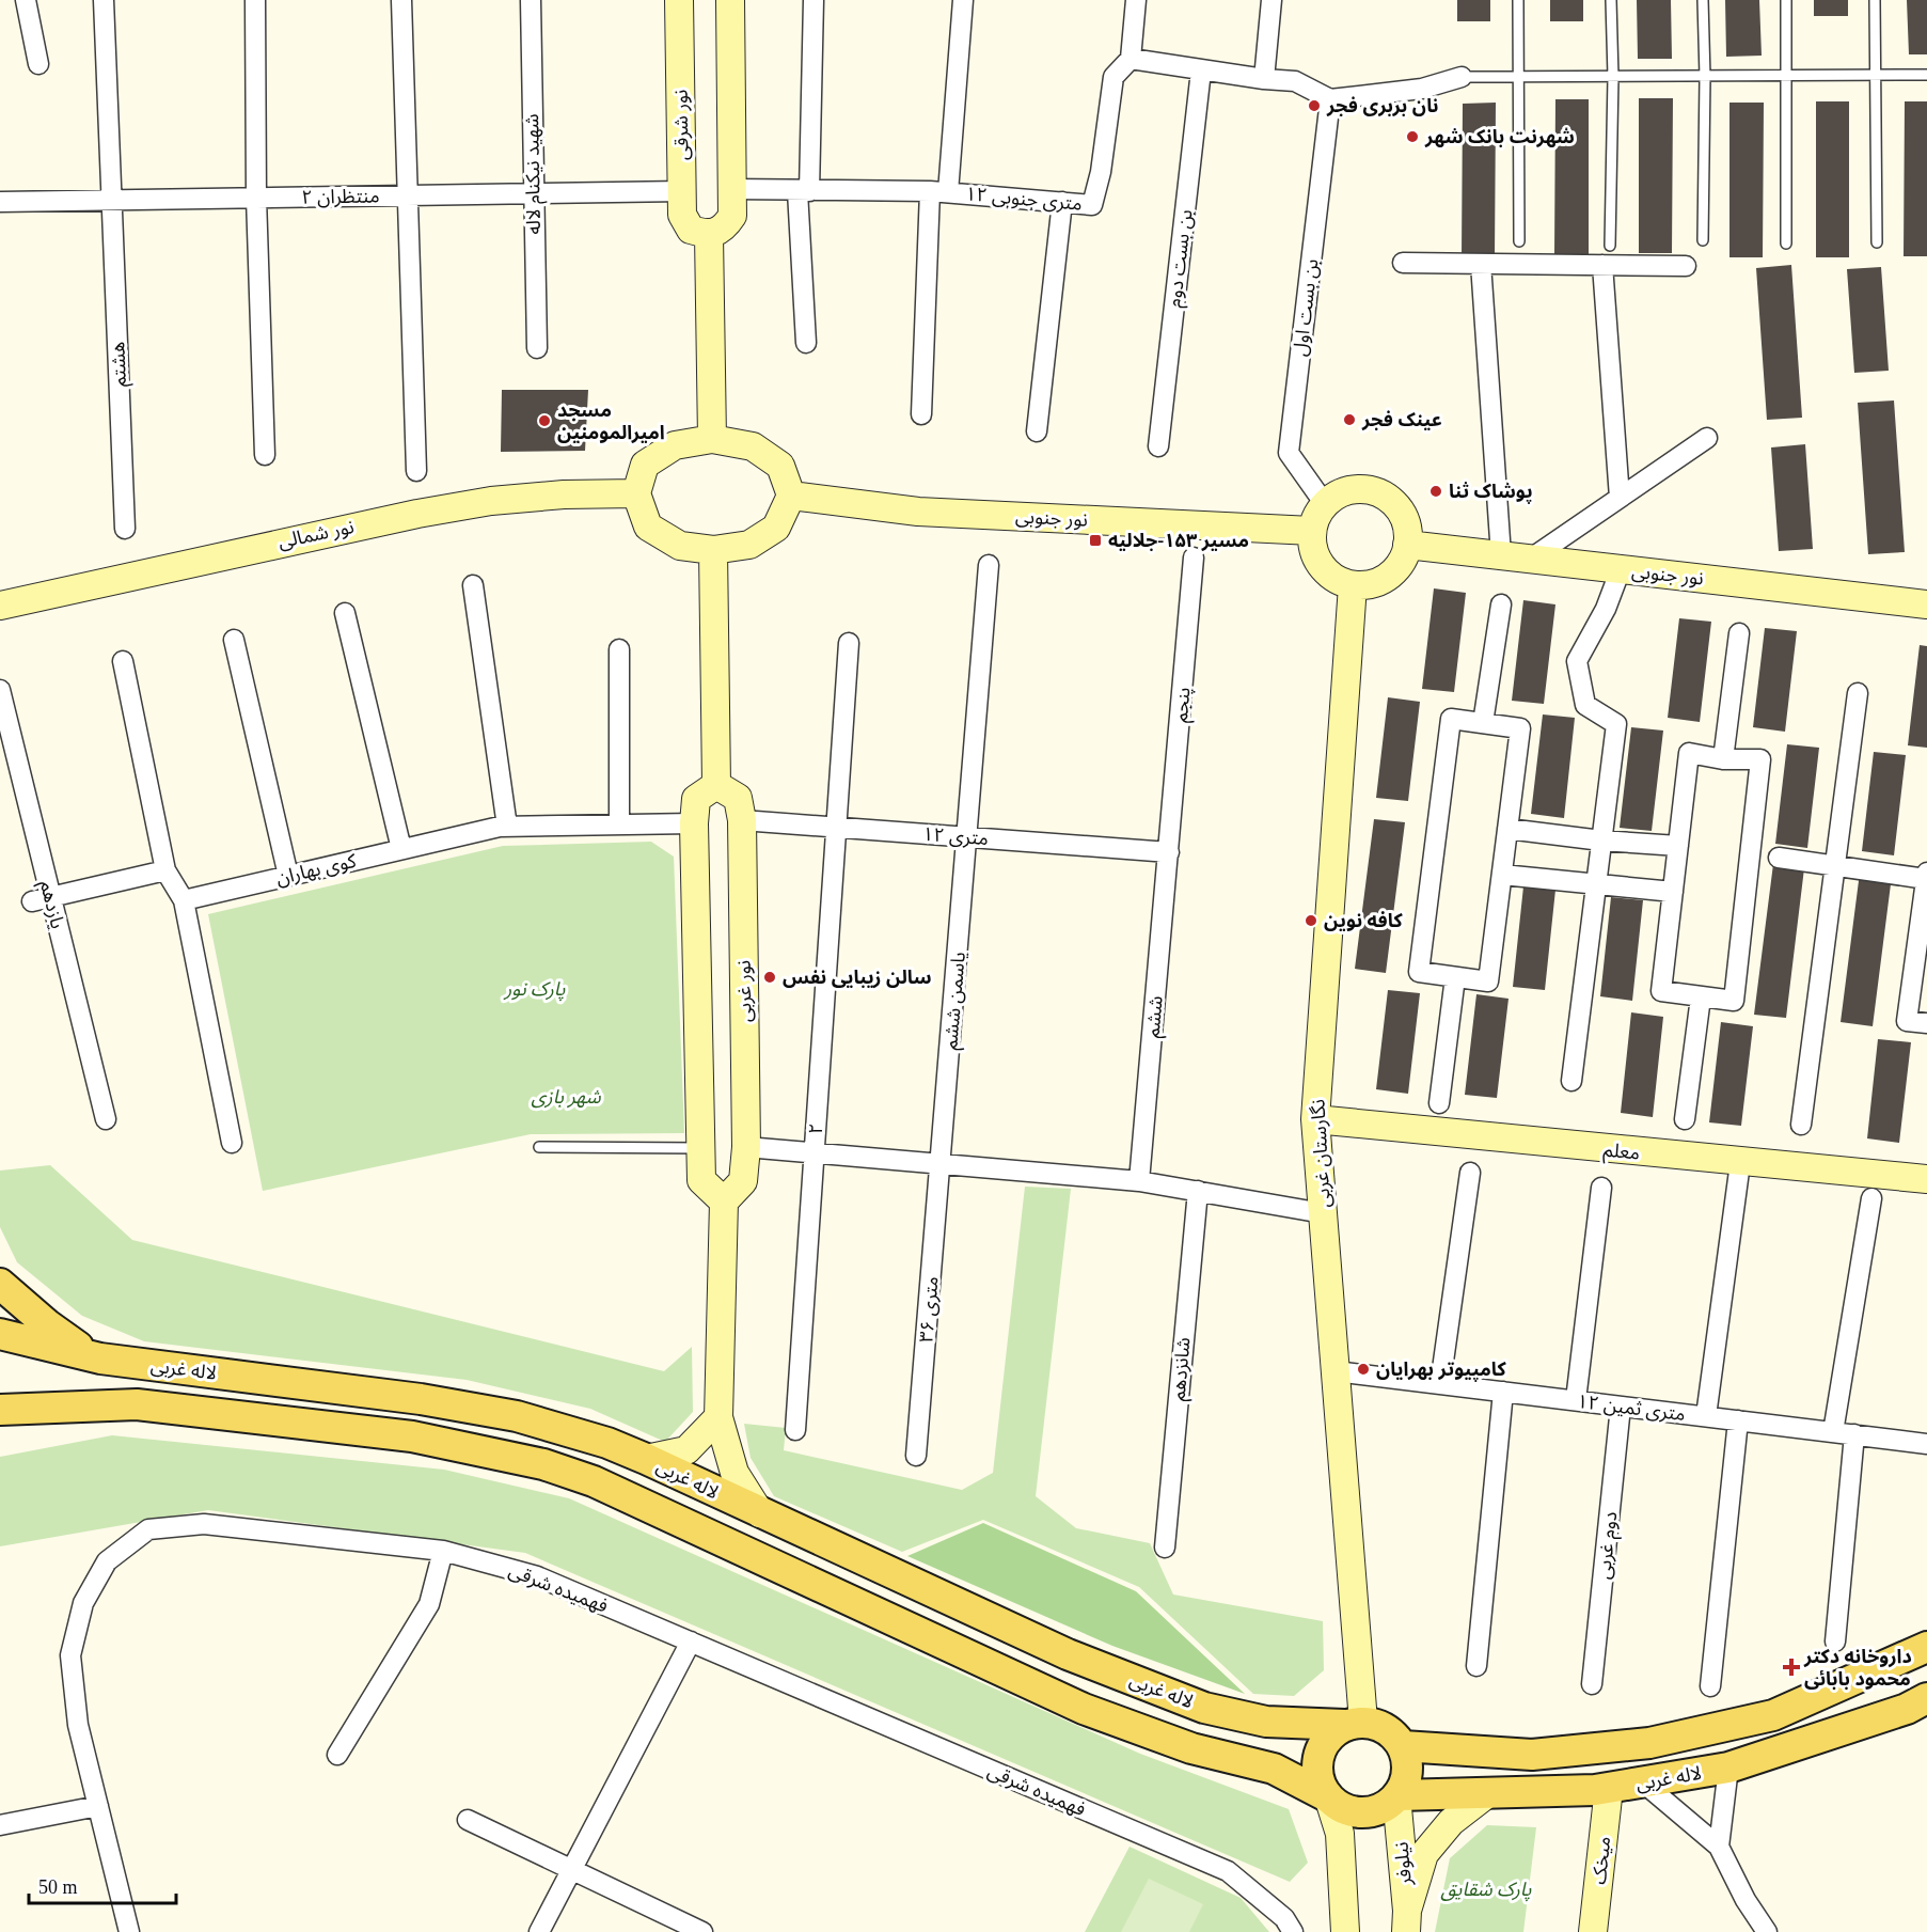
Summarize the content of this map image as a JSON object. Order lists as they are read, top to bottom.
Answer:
{
  "streets": {
    "main road": ["لاله غربی"],
    "street": [
      "نور شرقی",
      "شهید نیکنام لاله",
      "منتظران ۲",
      "۱۲ متری جنوبی",
      "بن بست دوم",
      "بن بست اول",
      "هشتم",
      "نور جنوبی",
      "نور شمالی",
      "پنجم",
      "۱۲ متری",
      "کوی بهاران",
      "یازدهم",
      "نور غربی",
      "یاسمن ششم",
      "ششم",
      "۲",
      "معلم",
      "نگارستان غربی",
      "۳۶ متری",
      "شانزدهم",
      "۱۲ متری ثمین",
      "دوم غربی",
      "فهمیده شرقی",
      "میخک",
      "نیلوفر"
    ]
  },
  "crossings": [
    ["نور شرقی", "منتظران ۲"],
    ["شهید نیکنام لاله", "منتظران ۲"],
    ["منتظران ۲", "هشتم"],
    ["بن بست اول", "نور جنوبی"],
    ["بن بست اول", "نگارستان غربی"],
    ["نور جنوبی", "نور شمالی"],
    ["نور جنوبی", "نگارستان غربی"],
    ["پنجم", "۱۲ متری"],
    ["پنجم", "ششم"],
    ["۱۲ متری", "نور غربی"],
    ["۱۲ متری", "یاسمن ششم"],
    ["۱۲ متری", "ششم"],
    ["۱۲ متری", "۲"],
    ["یاسمن ششم", "۳۶ متری"],
    ["معلم", "نگارستان غربی"],
    ["نگارستان غربی", "لاله غربی"],
    ["نگارستان غربی", "۱۲ متری ثمین"],
    ["نگارستان غربی", "نیلوفر"],
    ["لاله غربی", "میخک"],
    ["لاله غربی", "نیلوفر"],
    ["۱۲ متری ثمین", "دوم غربی"]
  ],
  "parks": ["پارک نور", "شهر بازی", "پارک شقایق"],
  "places": {
    "other": [
      "نان بربری فجر",
      "شهرنت بانک شهر",
      "عینک فجر",
      "مسجد امیرالمومنین",
      "پوشاک ثنا",
      "کافه نوین",
      "سالن زیبایی نفس",
      "کامپیوتر بهرایان"
    ],
    "transit": ["مسیر ۱۵۳-جلالیه"],
    "health": ["داروخانه دکتر محمود بابائی"]
  },
  "scale_bar": "50 m"
}
